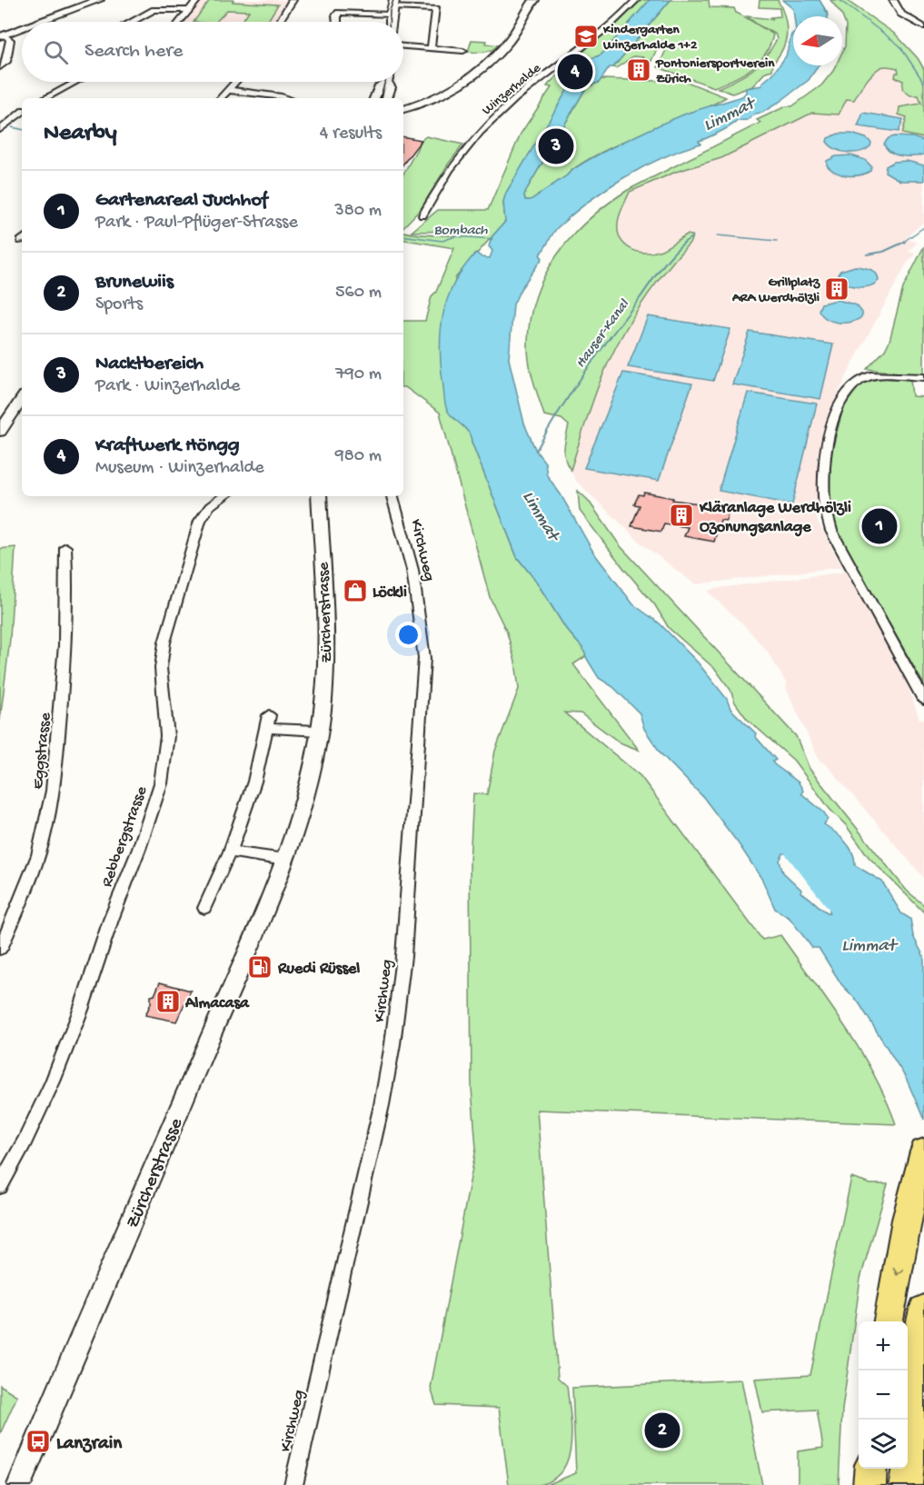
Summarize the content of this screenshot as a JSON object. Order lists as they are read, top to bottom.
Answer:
{
  "streets": {
    "main road": ["Zürcherstrasse"],
    "street": [
      "Winzerhalde",
      "Kirchweg",
      "Eggstrasse",
      "Rebbergstrasse"
    ]
  },
  "water": ["Limmat", "Bombach", "Hauser-Kanal"],
  "places": {
    "school or university": ["Kindergarten Winzerhalde 1+2"],
    "building": [
      "Pontoniersportverein Zürich",
      "Grillplatz ARA Werdhölzli",
      "Kläranlage Werdhölzli Ozonungsanlage",
      "Almacasa"
    ],
    "shop": ["Löckli"],
    "fuel station": ["Ruedi Rüssel"],
    "bus stop": ["Lanzrain"]
  },
  "north": "left",
  "page": {
    "search": "Search here",
    "pins": [
      "4",
      "3",
      "1",
      "2"
    ],
    "heading": ["Nearby", "4 results"],
    "list": [
      {
        "mark": "1",
        "name": "Gartenareal Juchhof",
        "note": "Park · Paul-Pflüger-Strasse",
        "value": "380 m"
      },
      {
        "mark": "2",
        "name": "Brunewiis",
        "note": "Sports",
        "value": "560 m"
      },
      {
        "mark": "3",
        "name": "Nacktbereich",
        "note": "Park · Winzerhalde",
        "value": "790 m"
      },
      {
        "mark": "4",
        "name": "Kraftwerk Höngg",
        "note": "Museum · Winzerhalde",
        "value": "980 m"
      }
    ],
    "map_buttons": ["+", "−"]
  }
}
